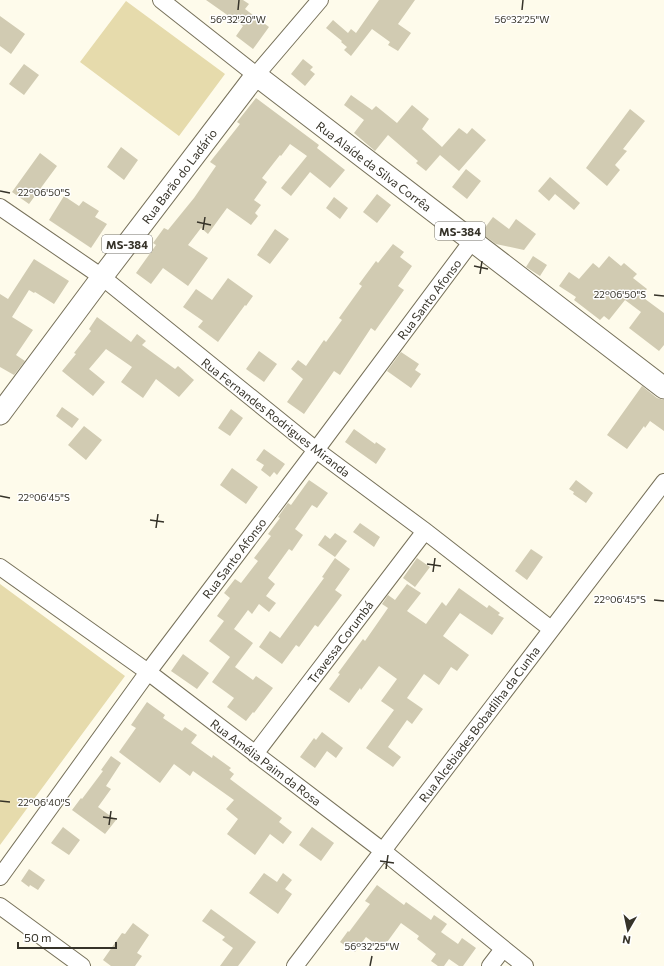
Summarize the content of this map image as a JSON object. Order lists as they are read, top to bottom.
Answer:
{
  "streets": {
    "main road": ["Rua Alaíde da Silva Corrêa", "Rua Barão do Ladário", "MS-384"],
    "street": [
      "Rua Santo Afonso",
      "Rua Fernandes Rodrigues Miranda",
      "Travessa Corumbá",
      "Rua Alcebiades Bobadilha da Cunha",
      "Rua Amélia Paim da Rosa"
    ]
  },
  "crossings": [
    ["Rua Alaíde da Silva Corrêa", "Rua Barão do Ladário"],
    ["Rua Alaíde da Silva Corrêa", "Rua Santo Afonso"],
    ["Rua Barão do Ladário", "Rua Fernandes Rodrigues Miranda"],
    ["Rua Santo Afonso", "Rua Fernandes Rodrigues Miranda"],
    ["Rua Santo Afonso", "Rua Amélia Paim da Rosa"],
    ["Rua Fernandes Rodrigues Miranda", "Travessa Corumbá"],
    ["Rua Fernandes Rodrigues Miranda", "Rua Alcebiades Bobadilha da Cunha"],
    ["Travessa Corumbá", "Rua Amélia Paim da Rosa"],
    ["Rua Alcebiades Bobadilha da Cunha", "Rua Amélia Paim da Rosa"]
  ],
  "scale_bar": "50 m",
  "north": "bottom",
  "coordinates": [
    "56°32'20\"W",
    "56°32'25\"W",
    "22°06'50\"S",
    "22°06'45\"S",
    "22°06'40\"S"
  ]
}
